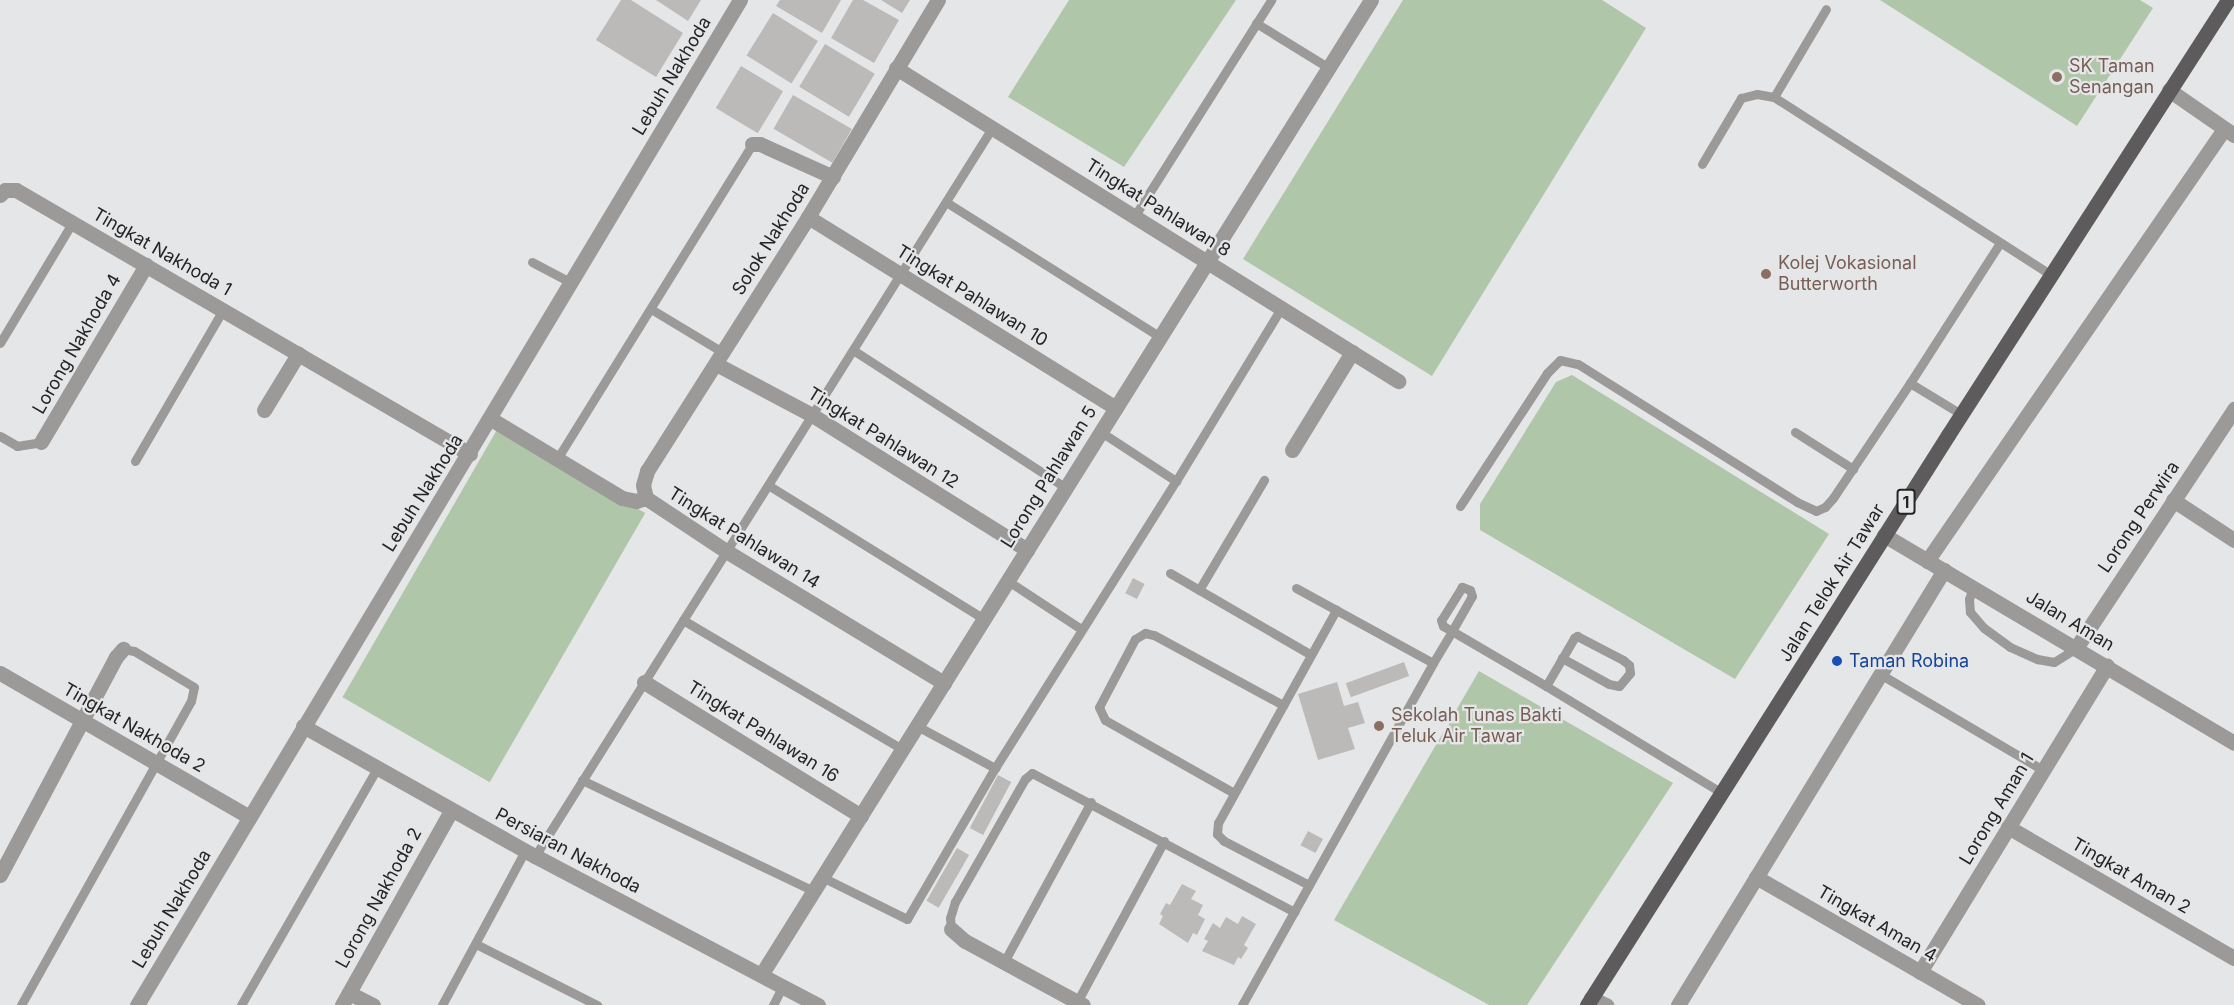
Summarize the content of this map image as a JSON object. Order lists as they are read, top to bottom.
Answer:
{
  "streets": {
    "main road": ["1", "Jalan Telok Air Tawar"],
    "street": [
      "Lebuh Nakhoda",
      "Tingkat Pahlawan 8",
      "Solok Nakhoda",
      "Tingkat Nakhoda 1",
      "Tingkat Pahlawan 10",
      "Lorong Nakhoda 4",
      "Tingkat Pahlawan 12",
      "Lorong Pahlawan 5",
      "Lorong Perwira",
      "Tingkat Pahlawan 14",
      "Jalan Aman",
      "Tingkat Nakhoda 2",
      "Tingkat Pahlawan 16",
      "Lorong Aman 1",
      "Persiaran Nakhoda",
      "Tingkat Aman 2",
      "Lorong Nakhoda 2",
      "Tingkat Aman 4"
    ]
  },
  "crossings": [
    ["Lebuh Nakhoda", "Tingkat Nakhoda 1"],
    ["Lebuh Nakhoda", "Tingkat Pahlawan 14"],
    ["Lebuh Nakhoda", "Tingkat Nakhoda 2"],
    ["Lebuh Nakhoda", "Persiaran Nakhoda"],
    ["Tingkat Pahlawan 8", "Solok Nakhoda"],
    ["Tingkat Pahlawan 8", "Lorong Pahlawan 5"],
    ["Solok Nakhoda", "Tingkat Pahlawan 10"],
    ["Solok Nakhoda", "Tingkat Pahlawan 12"],
    ["Solok Nakhoda", "Tingkat Pahlawan 14"],
    ["Tingkat Nakhoda 1", "Lorong Nakhoda 4"],
    ["Tingkat Pahlawan 10", "Lorong Pahlawan 5"],
    ["Tingkat Pahlawan 12", "Lorong Pahlawan 5"],
    ["Lorong Pahlawan 5", "Tingkat Pahlawan 14"],
    ["Lorong Pahlawan 5", "Tingkat Pahlawan 16"],
    ["Lorong Pahlawan 5", "Persiaran Nakhoda"],
    ["Lorong Perwira", "Jalan Aman"],
    ["Jalan Telok Air Tawar", "Jalan Aman"],
    ["Jalan Aman", "Lorong Aman 1"],
    ["Lorong Aman 1", "Tingkat Aman 2"],
    ["Lorong Aman 1", "Tingkat Aman 4"],
    ["Persiaran Nakhoda", "Lorong Nakhoda 2"]
  ],
  "places": [
    "SK Taman Senangan",
    "Kolej Vokasional Butterworth",
    "Taman Robina",
    "Sekolah Tunas Bakti Teluk Air Tawar"
  ]
}
